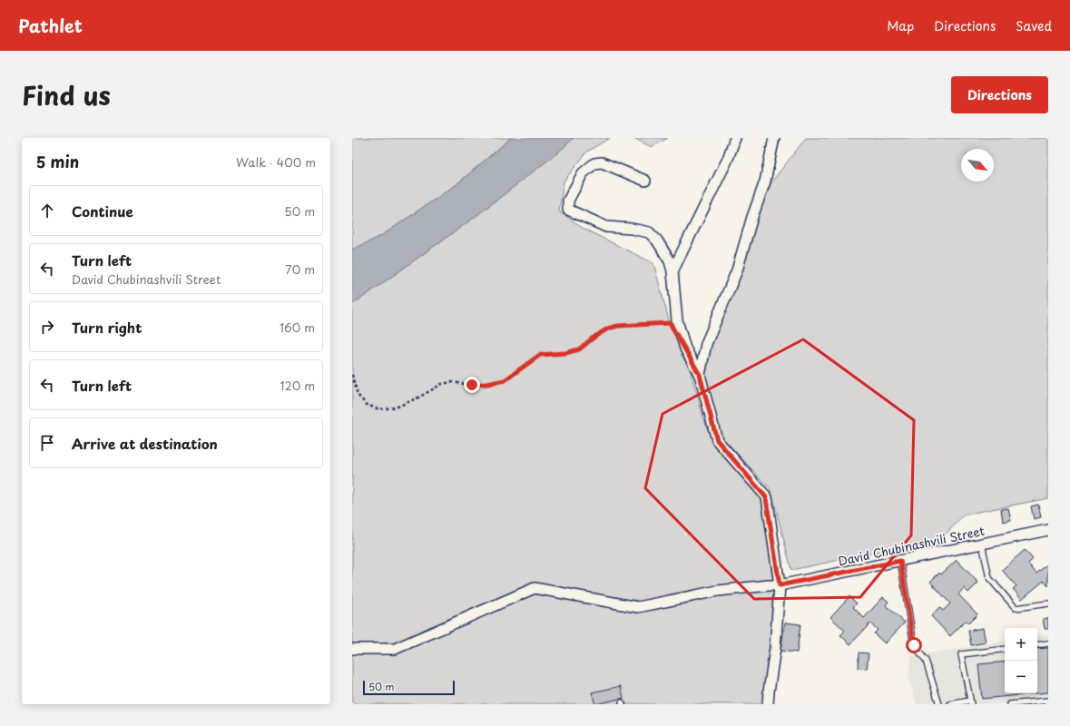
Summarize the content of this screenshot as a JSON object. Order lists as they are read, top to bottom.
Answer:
{
  "streets": {
    "street": ["David Chubinashvili Street"]
  },
  "scale_bar": "50 m",
  "north": "bottom right",
  "page": {
    "header": "Pathlet",
    "nav": ["Map", "Directions", "Saved"],
    "title": "Find us",
    "buttons": "Directions",
    "heading": ["5 min", "Walk · 400 m"],
    "list": [
      ["Continue", "50 m"],
      ["Turn left", "David Chubinashvili Street", "70 m"],
      ["Turn right", "160 m"],
      ["Turn left", "120 m"],
      "Arrive at destination"
    ],
    "map_buttons": ["+", "−"],
    "scale": "50 m"
  }
}
